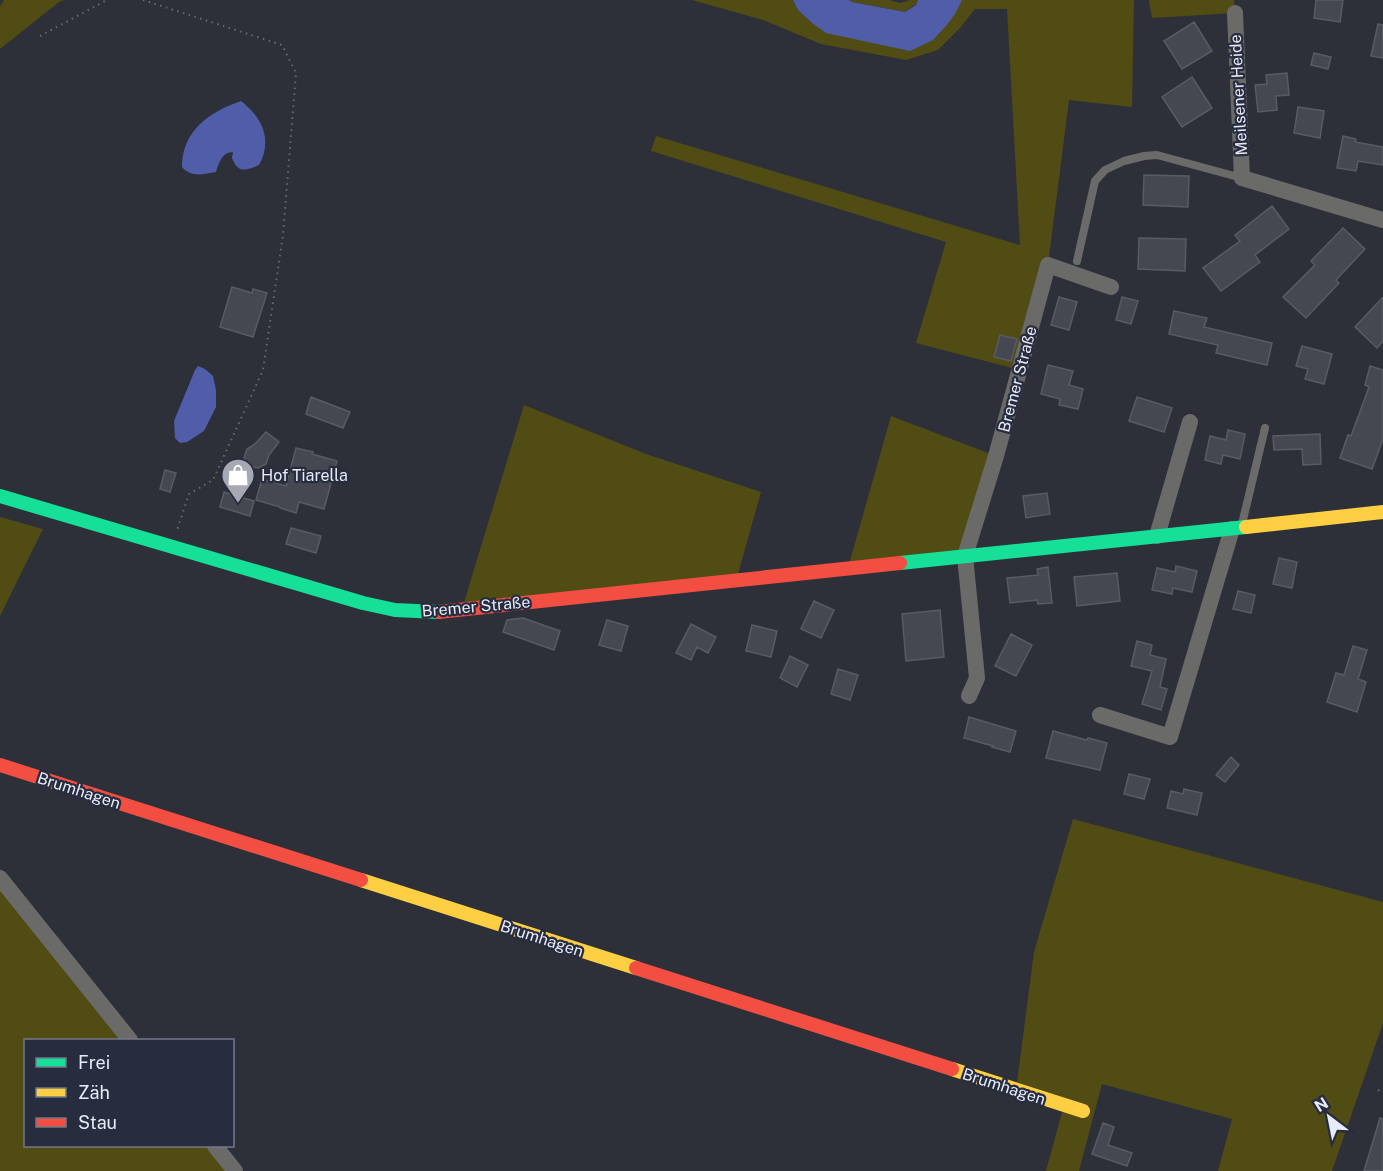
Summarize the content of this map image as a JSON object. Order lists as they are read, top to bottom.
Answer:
{
  "streets": {
    "street": ["Meilsener Heide", "Bremer Straße", "Brumhagen"]
  },
  "places": {
    "shop": ["Hof Tiarella"]
  },
  "legend": ["Frei", "Zäh", "Stau"],
  "north": "top left"
}
